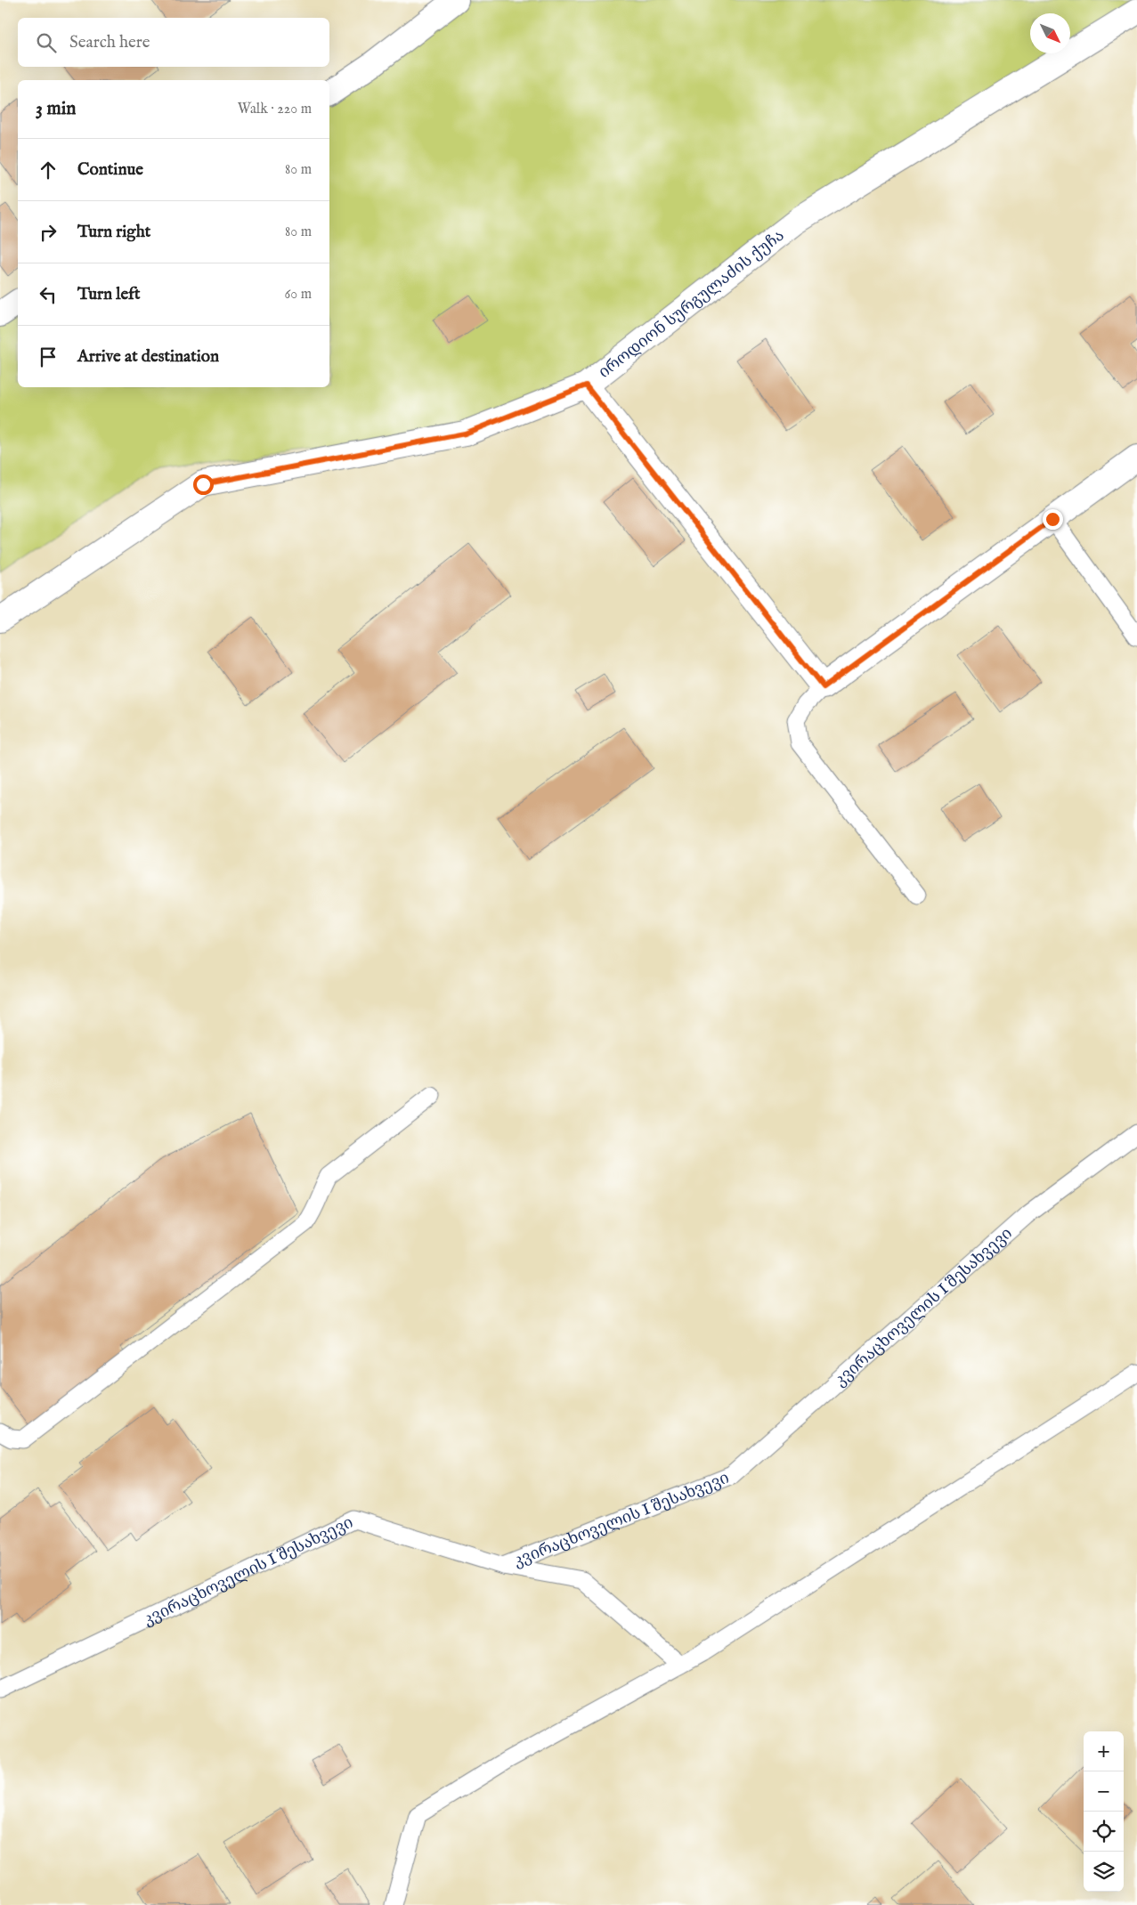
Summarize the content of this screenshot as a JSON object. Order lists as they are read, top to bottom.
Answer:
{
  "streets": {
    "street": ["იროდიონ სურგულაძის ქუჩა"],
    "lane": ["კვირაცხოველის I შესახვევი"]
  },
  "north": "bottom right",
  "page": {
    "search": "Search here",
    "heading": ["3 min", "Walk · 220 m"],
    "list": [
      ["Continue", "80 m"],
      ["Turn right", "80 m"],
      ["Turn left", "60 m"],
      "Arrive at destination"
    ],
    "map_buttons": ["+", "−"]
  }
}
